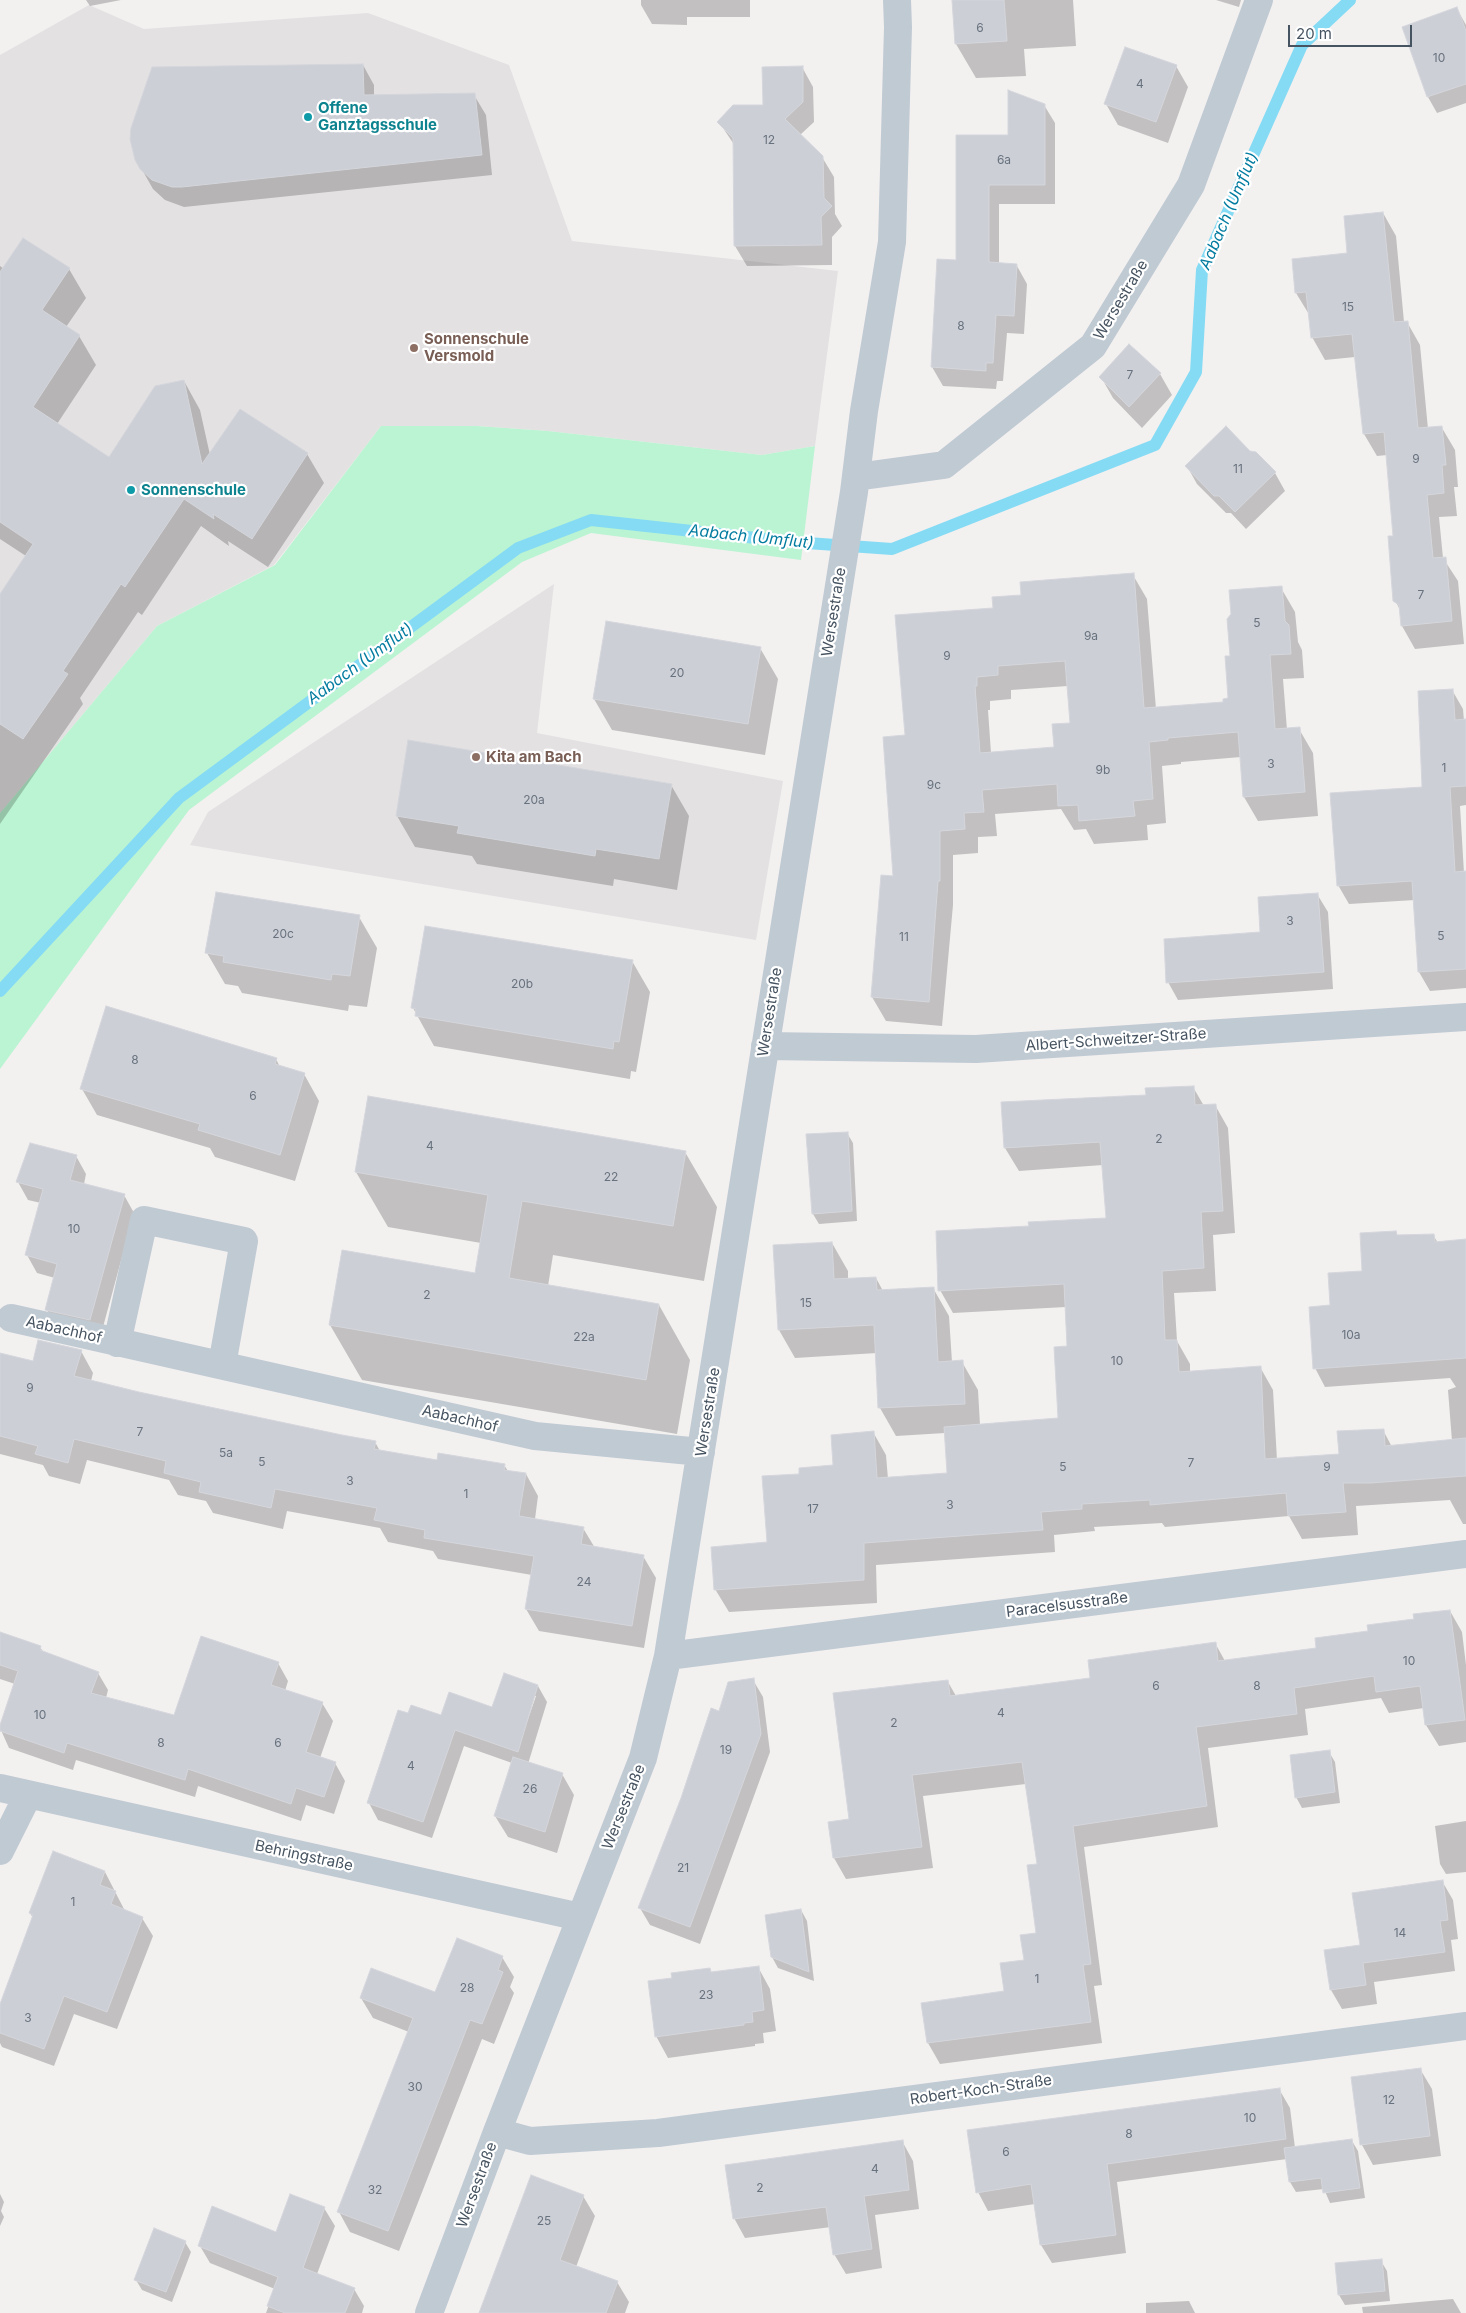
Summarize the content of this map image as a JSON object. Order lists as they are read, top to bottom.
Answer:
{
  "streets": {
    "street": [
      "Wersestraße",
      "Albert-Schweitzer-Straße",
      "Aabachhof",
      "Paracelsusstraße",
      "Behringstraße",
      "Robert-Koch-Straße"
    ]
  },
  "crossings": [
    ["Wersestraße", "Albert-Schweitzer-Straße"],
    ["Wersestraße", "Aabachhof"],
    ["Wersestraße", "Paracelsusstraße"],
    ["Wersestraße", "Behringstraße"],
    ["Wersestraße", "Robert-Koch-Straße"]
  ],
  "water": ["Aabach (Umflut)"],
  "places": [
    "Offene Ganztagsschule",
    "Sonnenschule Versmold",
    "Sonnenschule",
    "Kita am Bach"
  ],
  "house_numbers": [
    "6",
    "10",
    "4",
    "12",
    "6a",
    "15",
    "8",
    "7",
    "9",
    "11",
    "7",
    "5",
    "9a",
    "9",
    "20",
    "3",
    "1",
    "9b",
    "9c",
    "20a",
    "3",
    "20c",
    "5",
    "11",
    "20b",
    "8",
    "6",
    "2",
    "4",
    "22",
    "10",
    "2",
    "15",
    "10a",
    "22a",
    "10",
    "9",
    "7",
    "5a",
    "5",
    "7",
    "5",
    "9",
    "3",
    "1",
    "3",
    "17",
    "24",
    "10",
    "6",
    "8",
    "4",
    "10",
    "2",
    "8",
    "6",
    "19",
    "4",
    "26",
    "21",
    "1",
    "14",
    "1",
    "28",
    "23",
    "3",
    "30",
    "12",
    "10",
    "8",
    "6",
    "4",
    "2",
    "32",
    "25"
  ],
  "scale_bar": "20 m"
}
